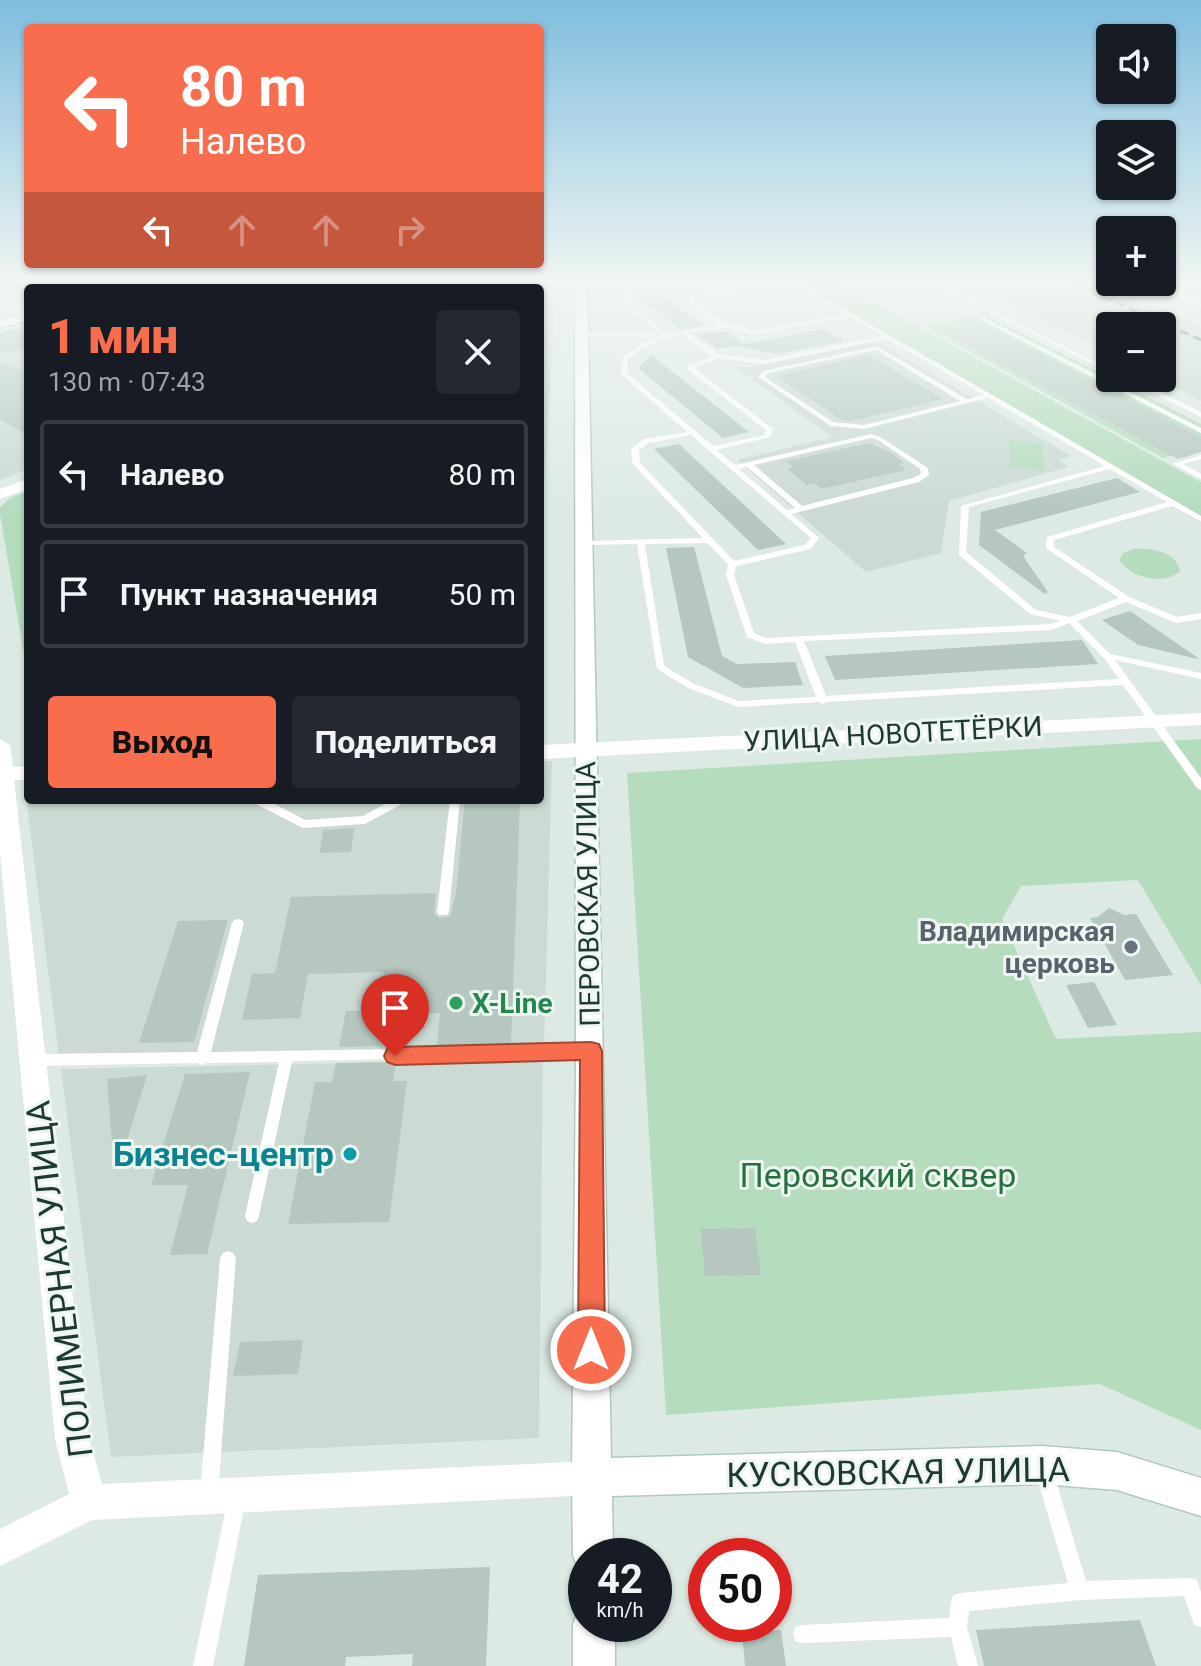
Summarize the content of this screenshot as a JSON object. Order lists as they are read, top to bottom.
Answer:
{
  "streets": {
    "main road": ["ПЕРОВСКАЯ УЛИЦА", "КУСКОВСКАЯ УЛИЦА"],
    "street": ["УЛИЦА НОВОТЕТЁРКИ", "ПОЛИМЕРНАЯ УЛИЦА"]
  },
  "crossings": [
    ["УЛИЦА НОВОТЕТЁРКИ", "ПЕРОВСКАЯ УЛИЦА"],
    ["ПЕРОВСКАЯ УЛИЦА", "КУСКОВСКАЯ УЛИЦА"]
  ],
  "parks": ["Перовский сквер"],
  "places": ["Владимирская церковь", "X-Line", "Бизнес-центр"],
  "page": {
    "map_buttons": ["+", "−"],
    "turn": ["80 m", "Налево"],
    "heading": ["1 мин", "130 m · 07:43"],
    "list": [
      {
        "name": "Налево",
        "value": "80 m"
      },
      {
        "name": "Пункт назначения",
        "value": "50 m"
      }
    ],
    "buttons": ["Выход", "Поделиться"],
    "speed": "42 km/h",
    "limit": "50"
  }
}
